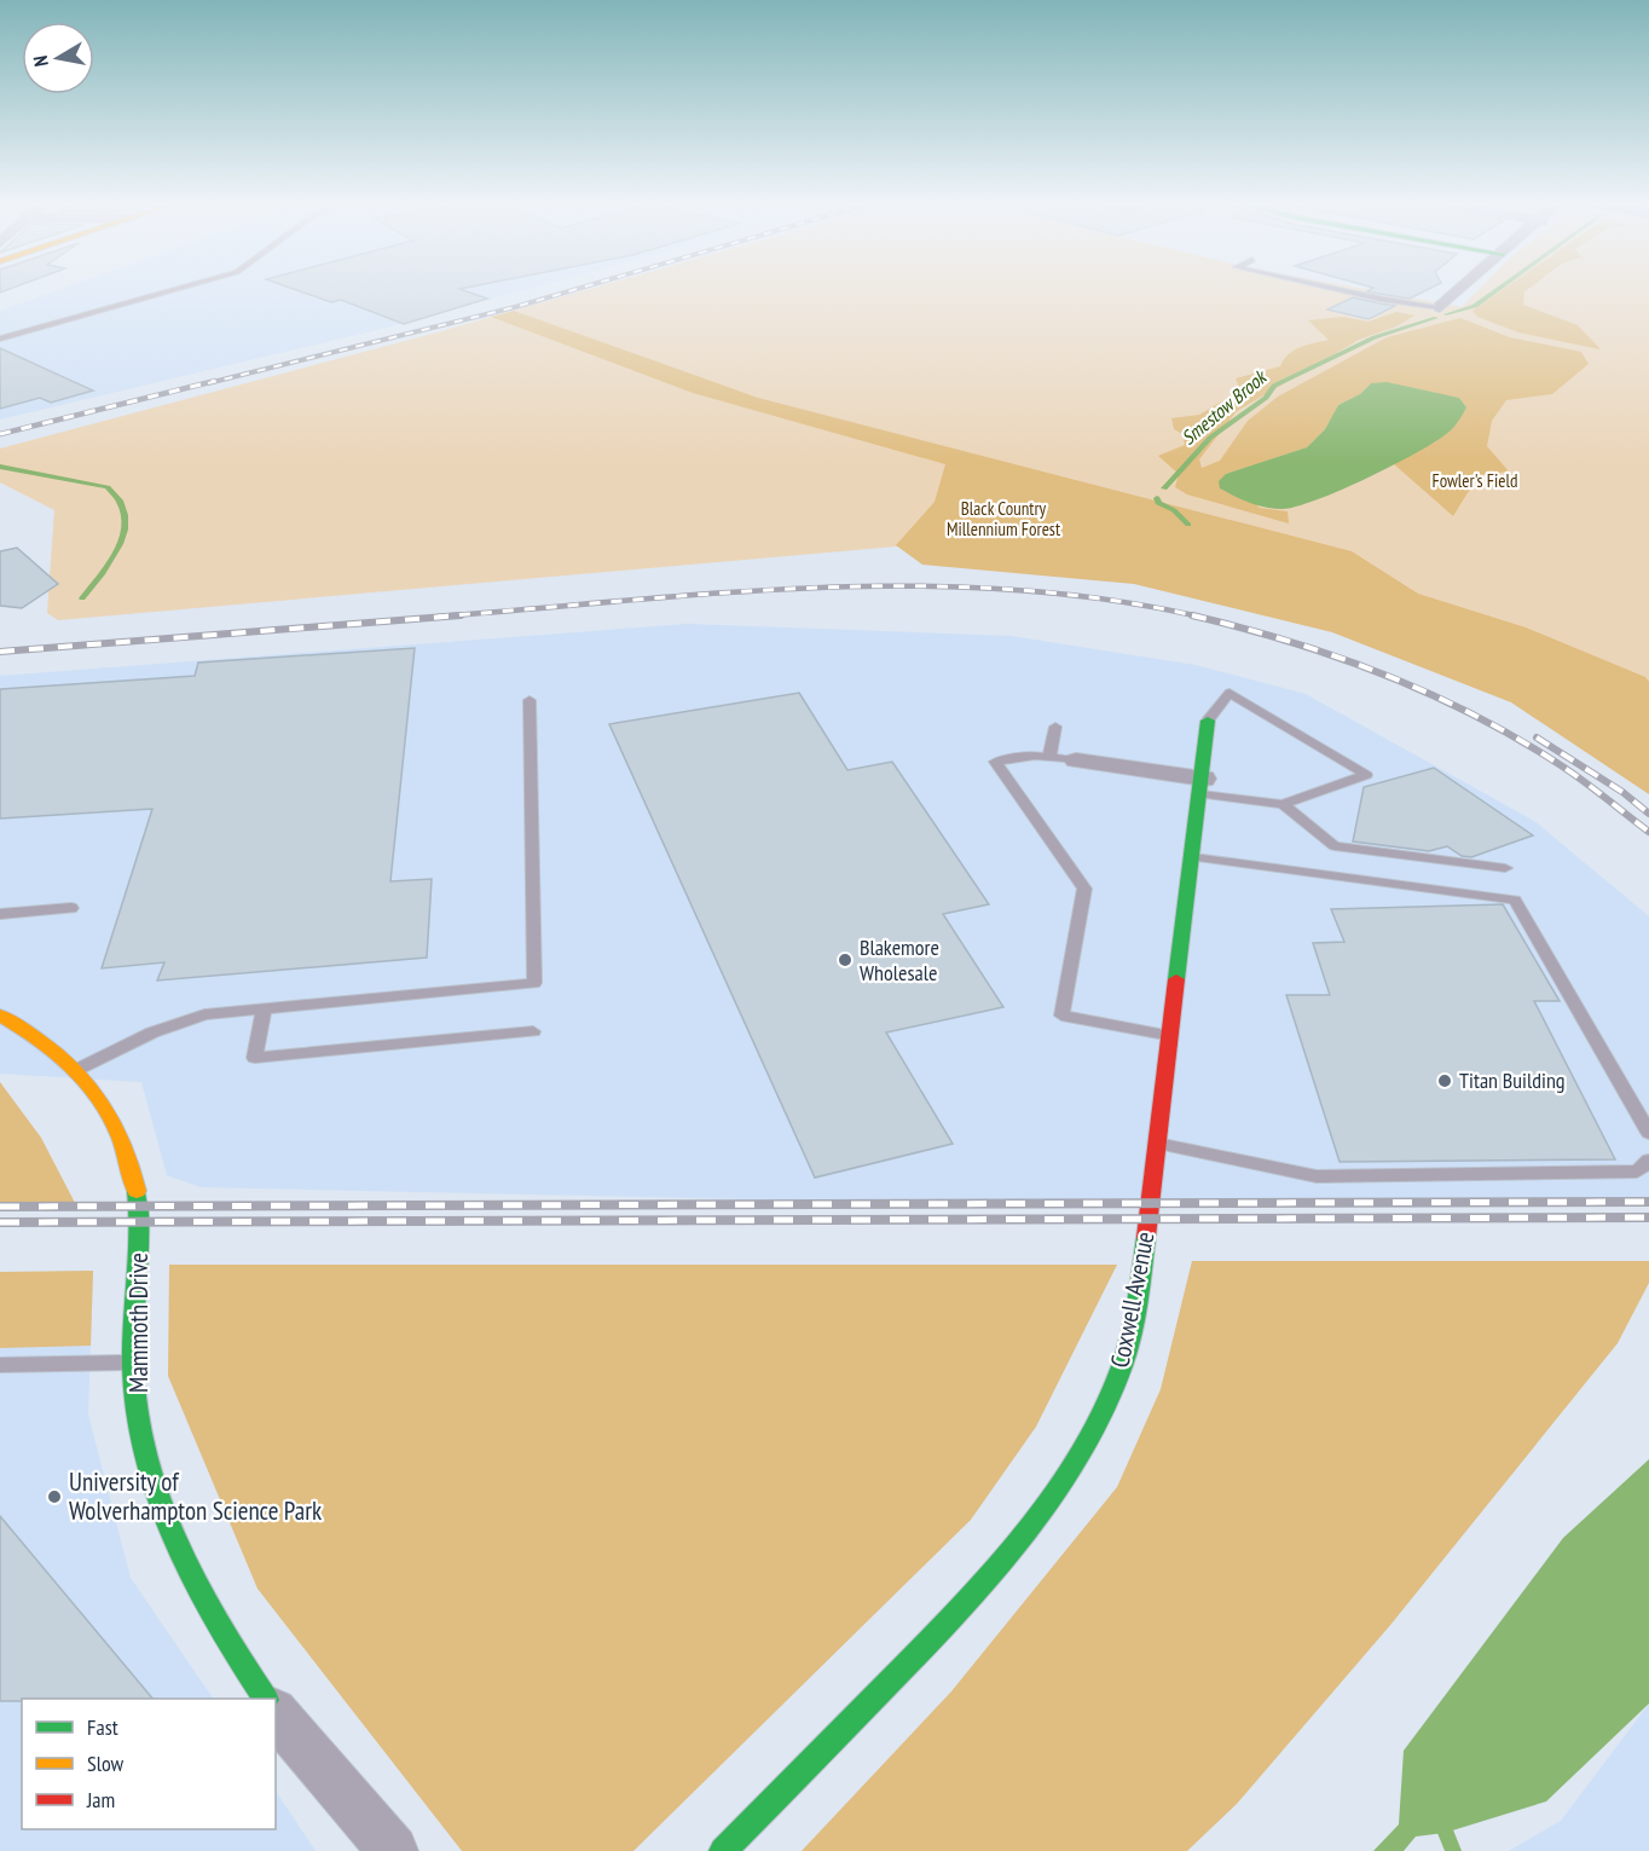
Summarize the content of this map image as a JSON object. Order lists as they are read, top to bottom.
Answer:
{
  "streets": {
    "street": ["Coxwell Avenue", "Mammoth Drive"]
  },
  "water": ["Smestow Brook"],
  "parks": ["Fowler's Field", "Black Country Millennium Forest"],
  "places": ["Blakemore Wholesale", "Titan Building", "University of Wolverhampton Science Park"],
  "legend": ["Fast", "Slow", "Jam"],
  "north": "left"
}
